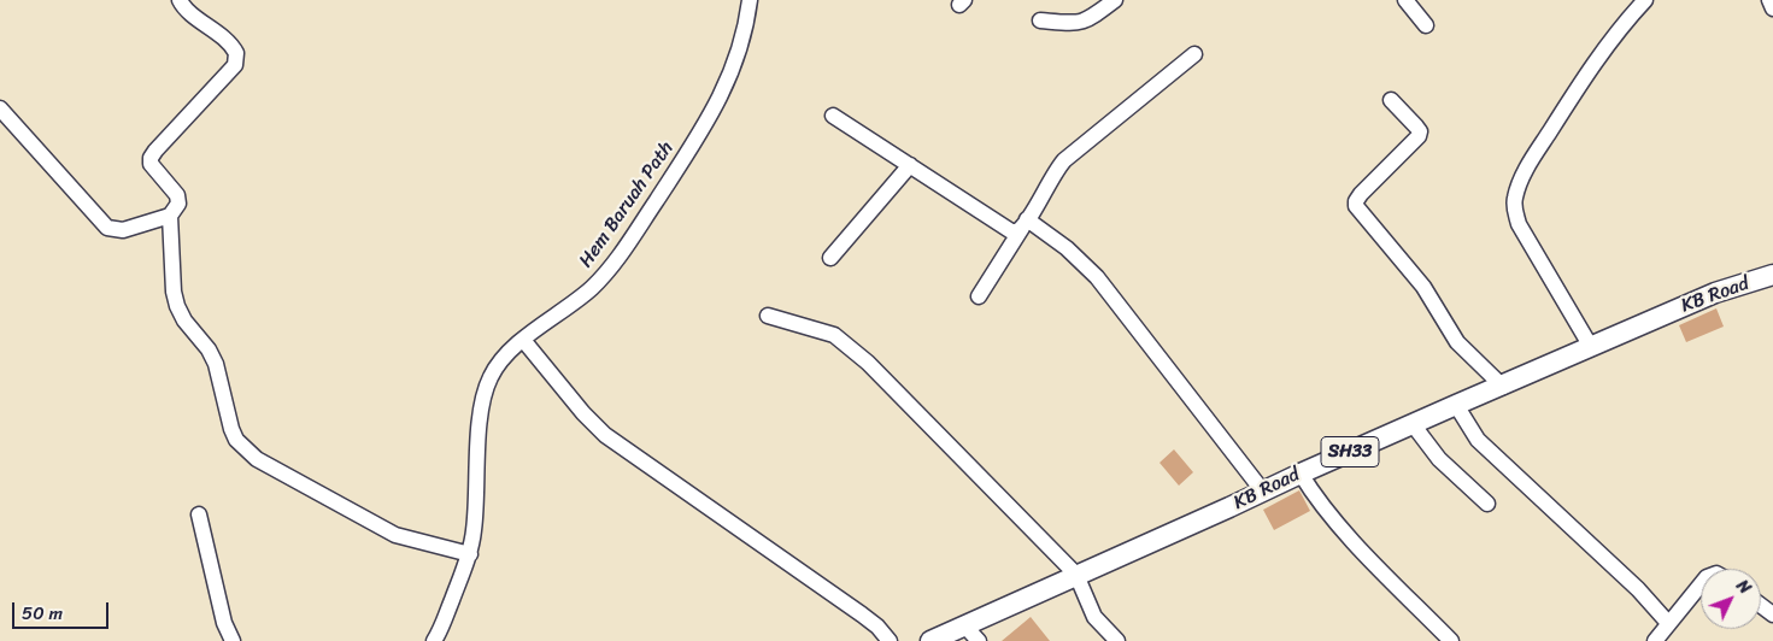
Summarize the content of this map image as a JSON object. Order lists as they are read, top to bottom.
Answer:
{
  "streets": {
    "main road": ["KB Road", "SH33"],
    "street": ["Hem Baruah Path"]
  },
  "scale_bar": "50 m",
  "north": "top right"
}
